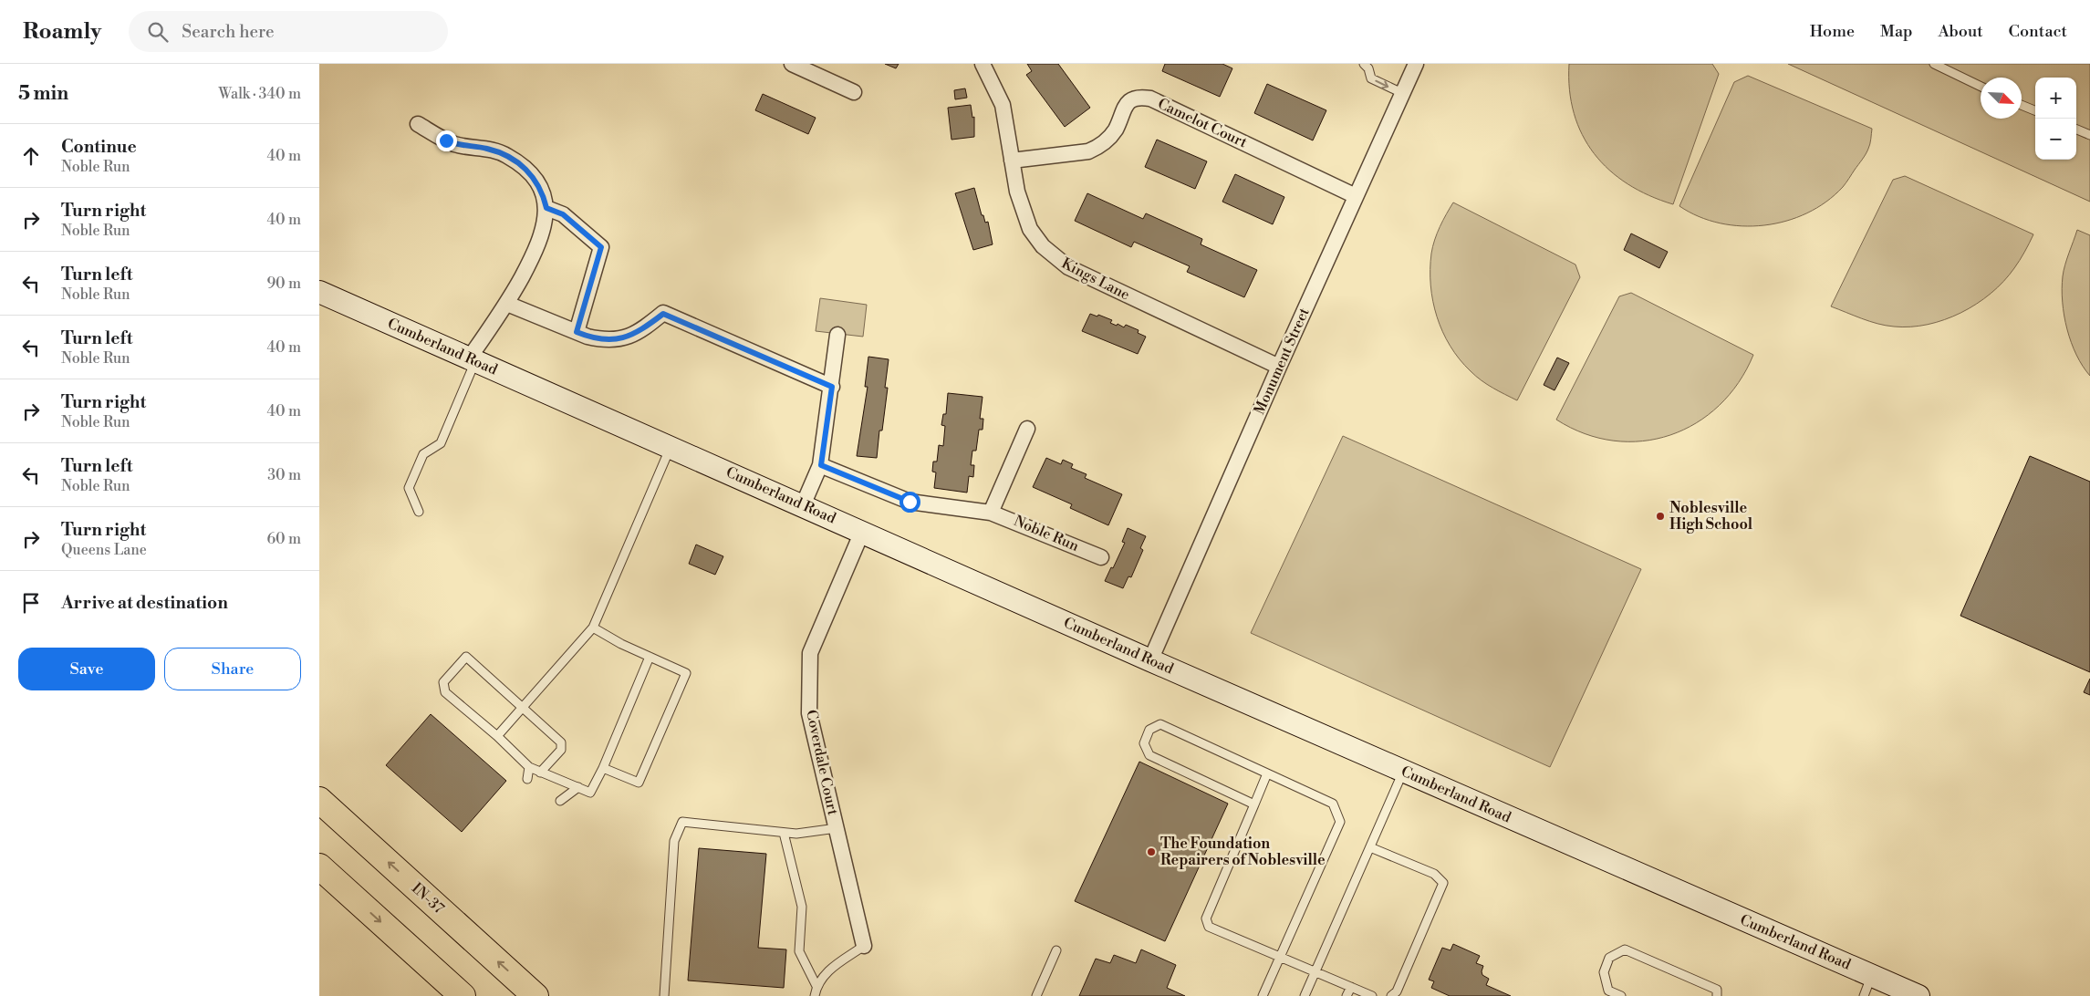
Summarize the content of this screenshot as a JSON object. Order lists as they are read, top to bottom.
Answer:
{
  "streets": {
    "highway": ["IN-37"],
    "street": [
      "Camelot Court",
      "Kings Lane",
      "Cumberland Road",
      "Monument Street",
      "Noble Run",
      "Coverdale Court"
    ]
  },
  "crossings": [
    ["Camelot Court", "Kings Lane"],
    ["Camelot Court", "Monument Street"],
    ["Kings Lane", "Monument Street"],
    ["Cumberland Road", "Monument Street"],
    ["Cumberland Road", "Coverdale Court"]
  ],
  "places": ["Noblesville High School", "The Foundation Repairers of Noblesville"],
  "north": "bottom right",
  "page": {
    "header": "Roamly",
    "search": "Search here",
    "nav": [
      "Home",
      "Map",
      "About",
      "Contact"
    ],
    "heading": ["5 min", "Walk · 340 m"],
    "map_buttons": ["+", "−"],
    "list": [
      ["Continue", "Noble Run", "40 m"],
      ["Turn right", "Noble Run", "40 m"],
      ["Turn left", "Noble Run", "90 m"],
      ["Turn left", "Noble Run", "40 m"],
      ["Turn right", "Noble Run", "40 m"],
      ["Turn left", "Noble Run", "30 m"],
      ["Turn right", "Queens Lane", "60 m"],
      "Arrive at destination"
    ],
    "buttons": ["Save", "Share"]
  }
}
